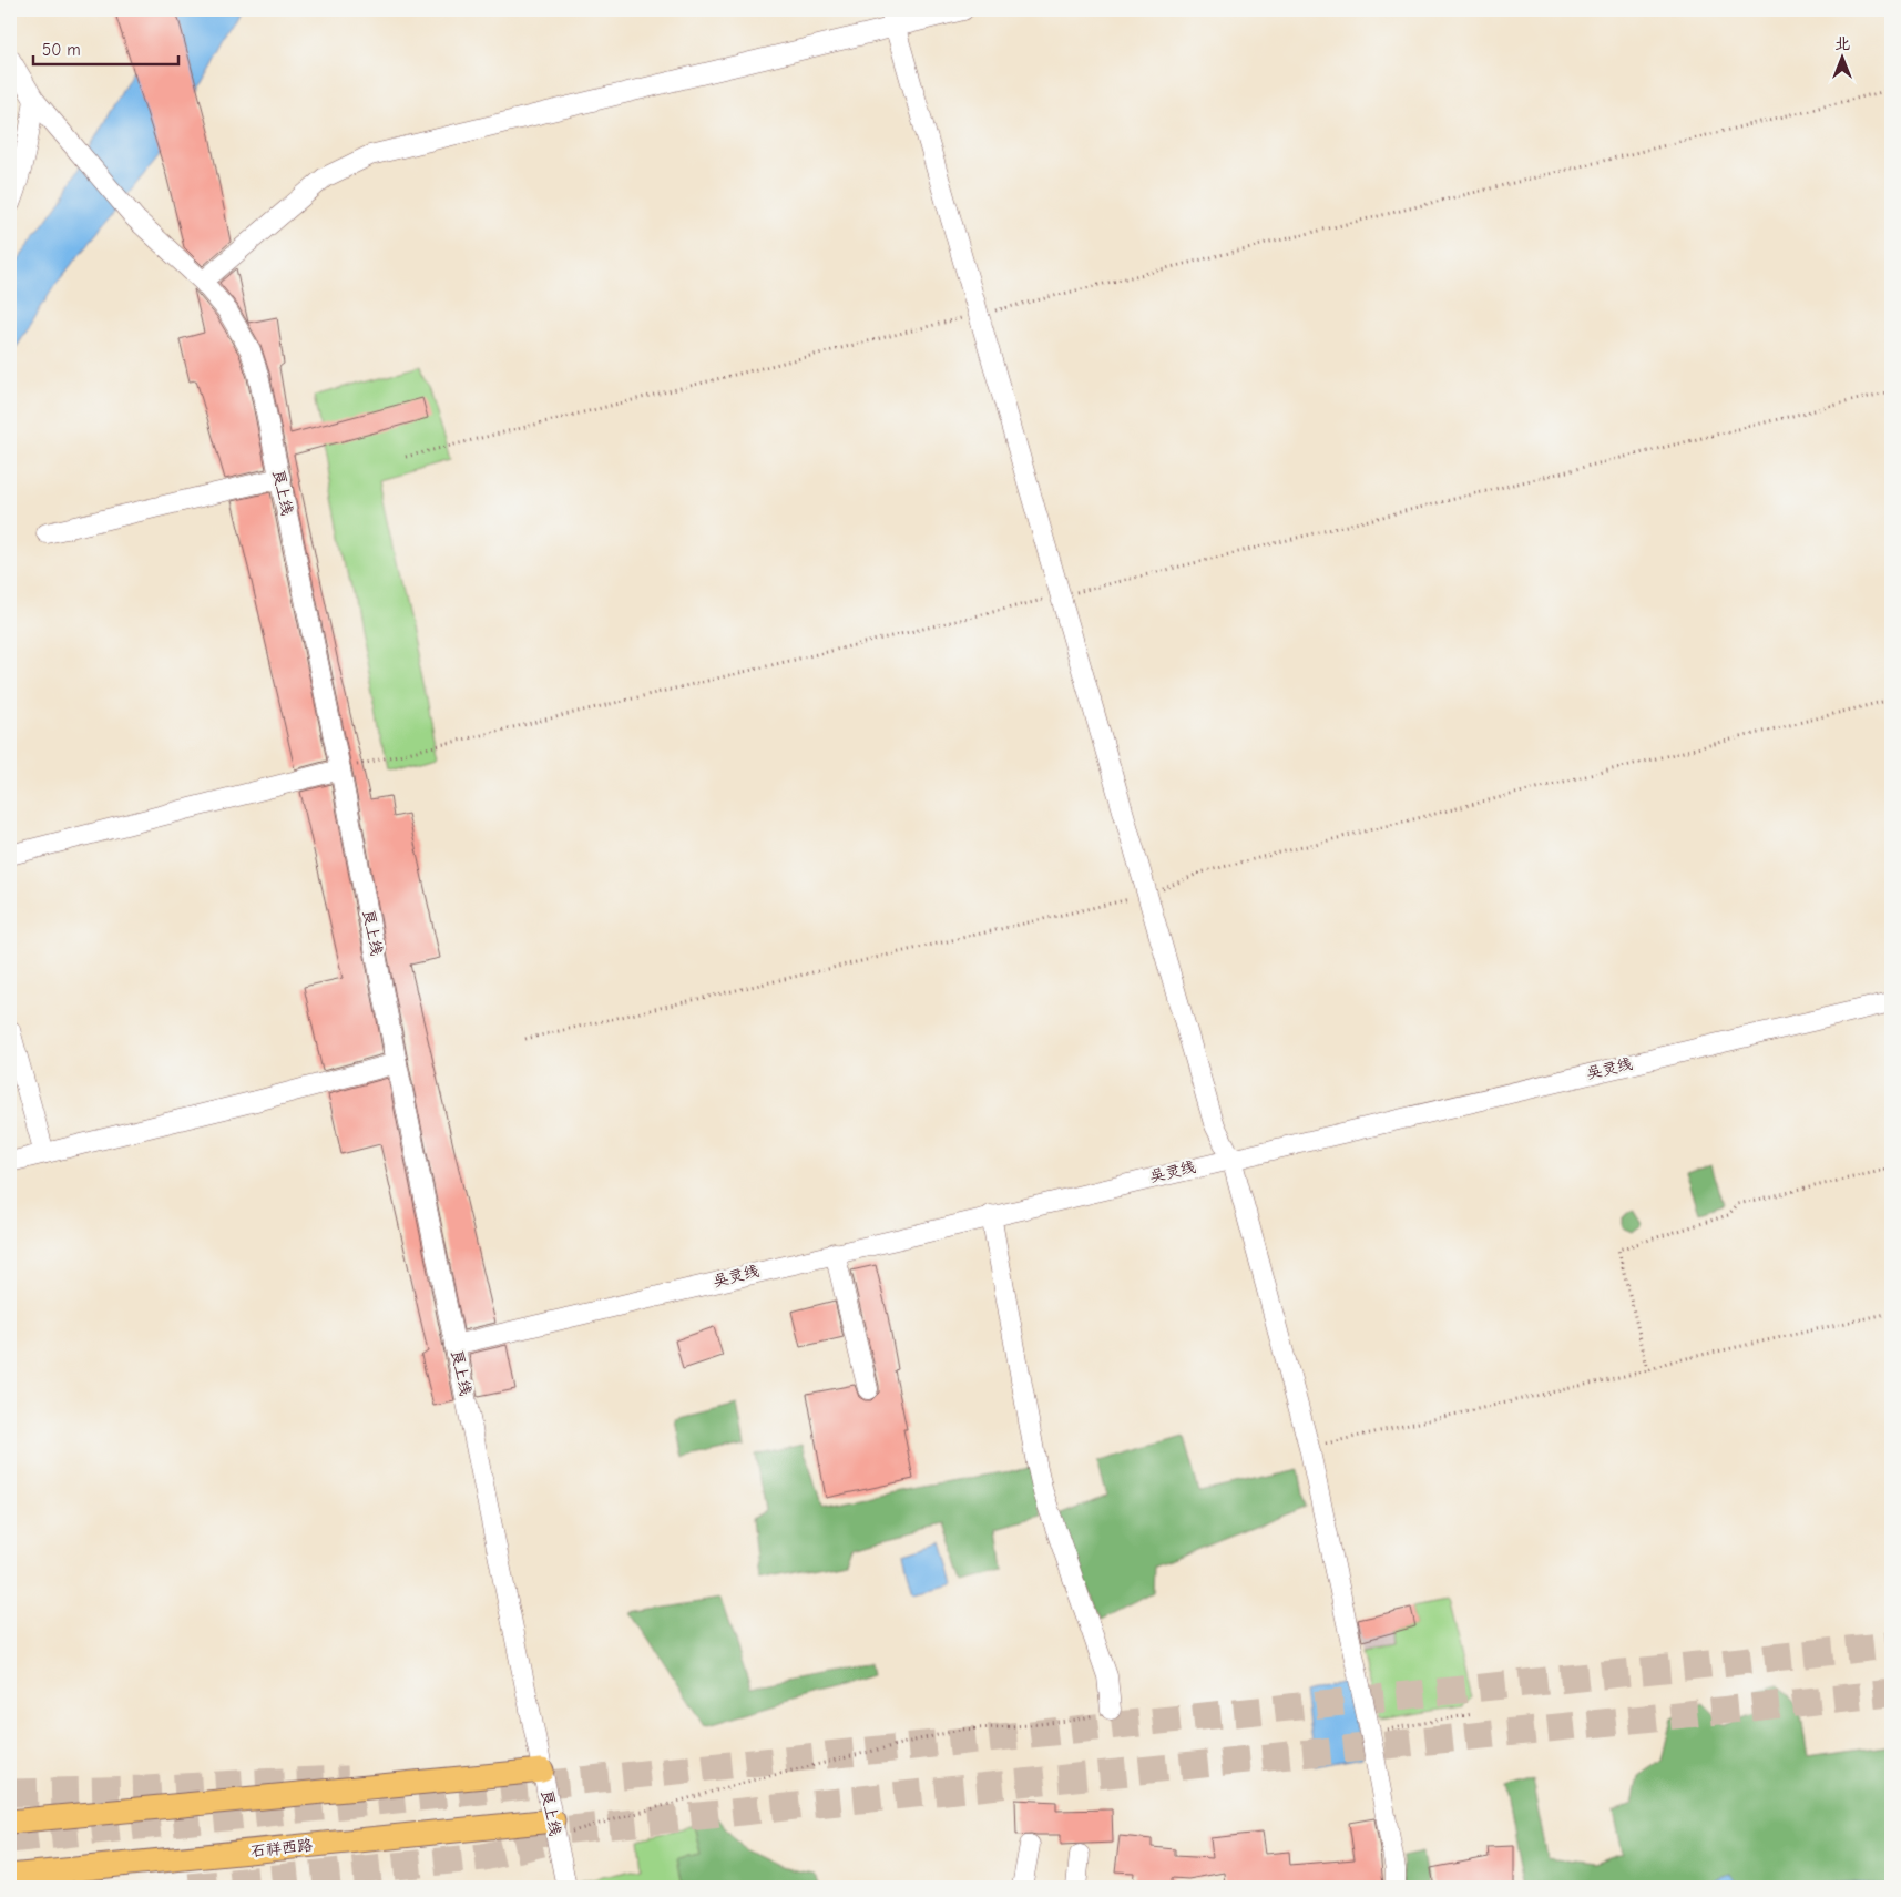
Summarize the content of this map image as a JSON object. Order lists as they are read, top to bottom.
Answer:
{
  "streets": {
    "main road": ["石祥西路"],
    "street": ["良上线", "吴灵线"]
  },
  "crossings": [
    ["良上线", "吴灵线"],
    ["良上线", "石祥西路"]
  ],
  "scale_bar": "50 m",
  "north": "top"
}
